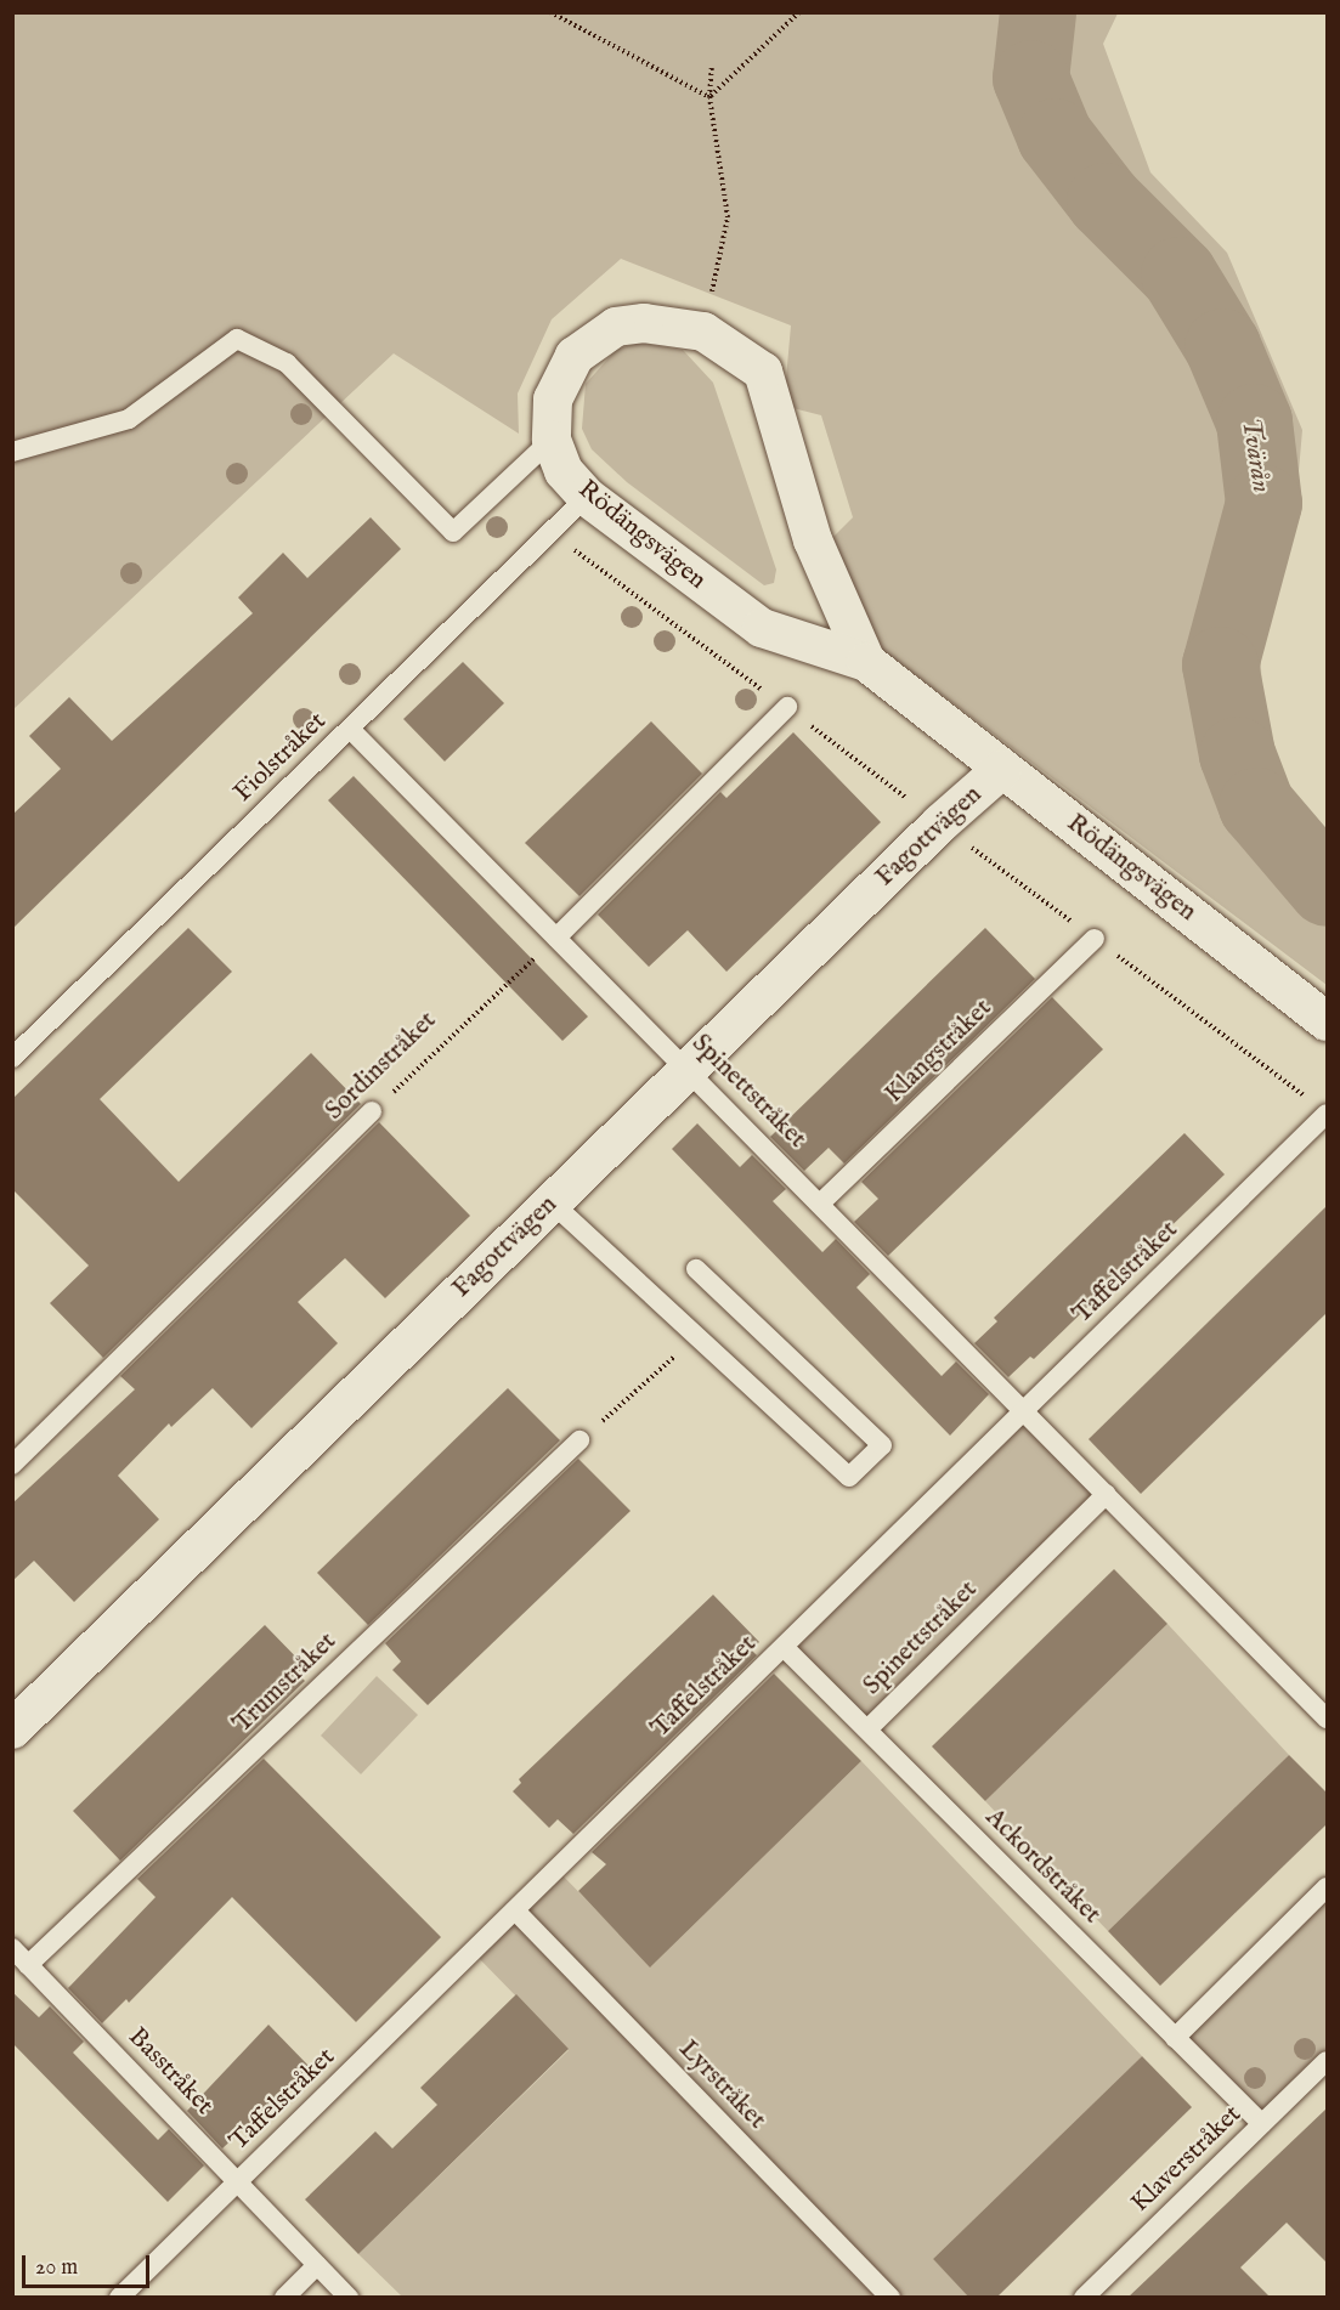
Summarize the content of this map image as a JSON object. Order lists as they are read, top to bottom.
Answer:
{
  "streets": {
    "street": ["Rödängsvägen", "Fagottvägen"],
    "lane": [
      "Fiolstråket",
      "Klangstråket",
      "Sordinstråket",
      "Spinettstråket",
      "Taffelstråket",
      "Trumstråket",
      "Ackordstråket",
      "Basstråket",
      "Lyrstråket",
      "Klaverstråket"
    ]
  },
  "crossings": [
    ["Rödängsvägen", "Fiolstråket"],
    ["Rödängsvägen", "Fagottvägen"],
    ["Fiolstråket", "Spinettstråket"],
    ["Fagottvägen", "Spinettstråket"],
    ["Klangstråket", "Spinettstråket"],
    ["Sordinstråket", "Spinettstråket"],
    ["Spinettstråket", "Taffelstråket"],
    ["Spinettstråket", "Ackordstråket"],
    ["Taffelstråket", "Ackordstråket"],
    ["Taffelstråket", "Basstråket"],
    ["Taffelstråket", "Lyrstråket"],
    ["Trumstråket", "Basstråket"],
    ["Ackordstråket", "Klaverstråket"]
  ],
  "water": ["Tvärån"],
  "scale_bar": "20 m"
}
